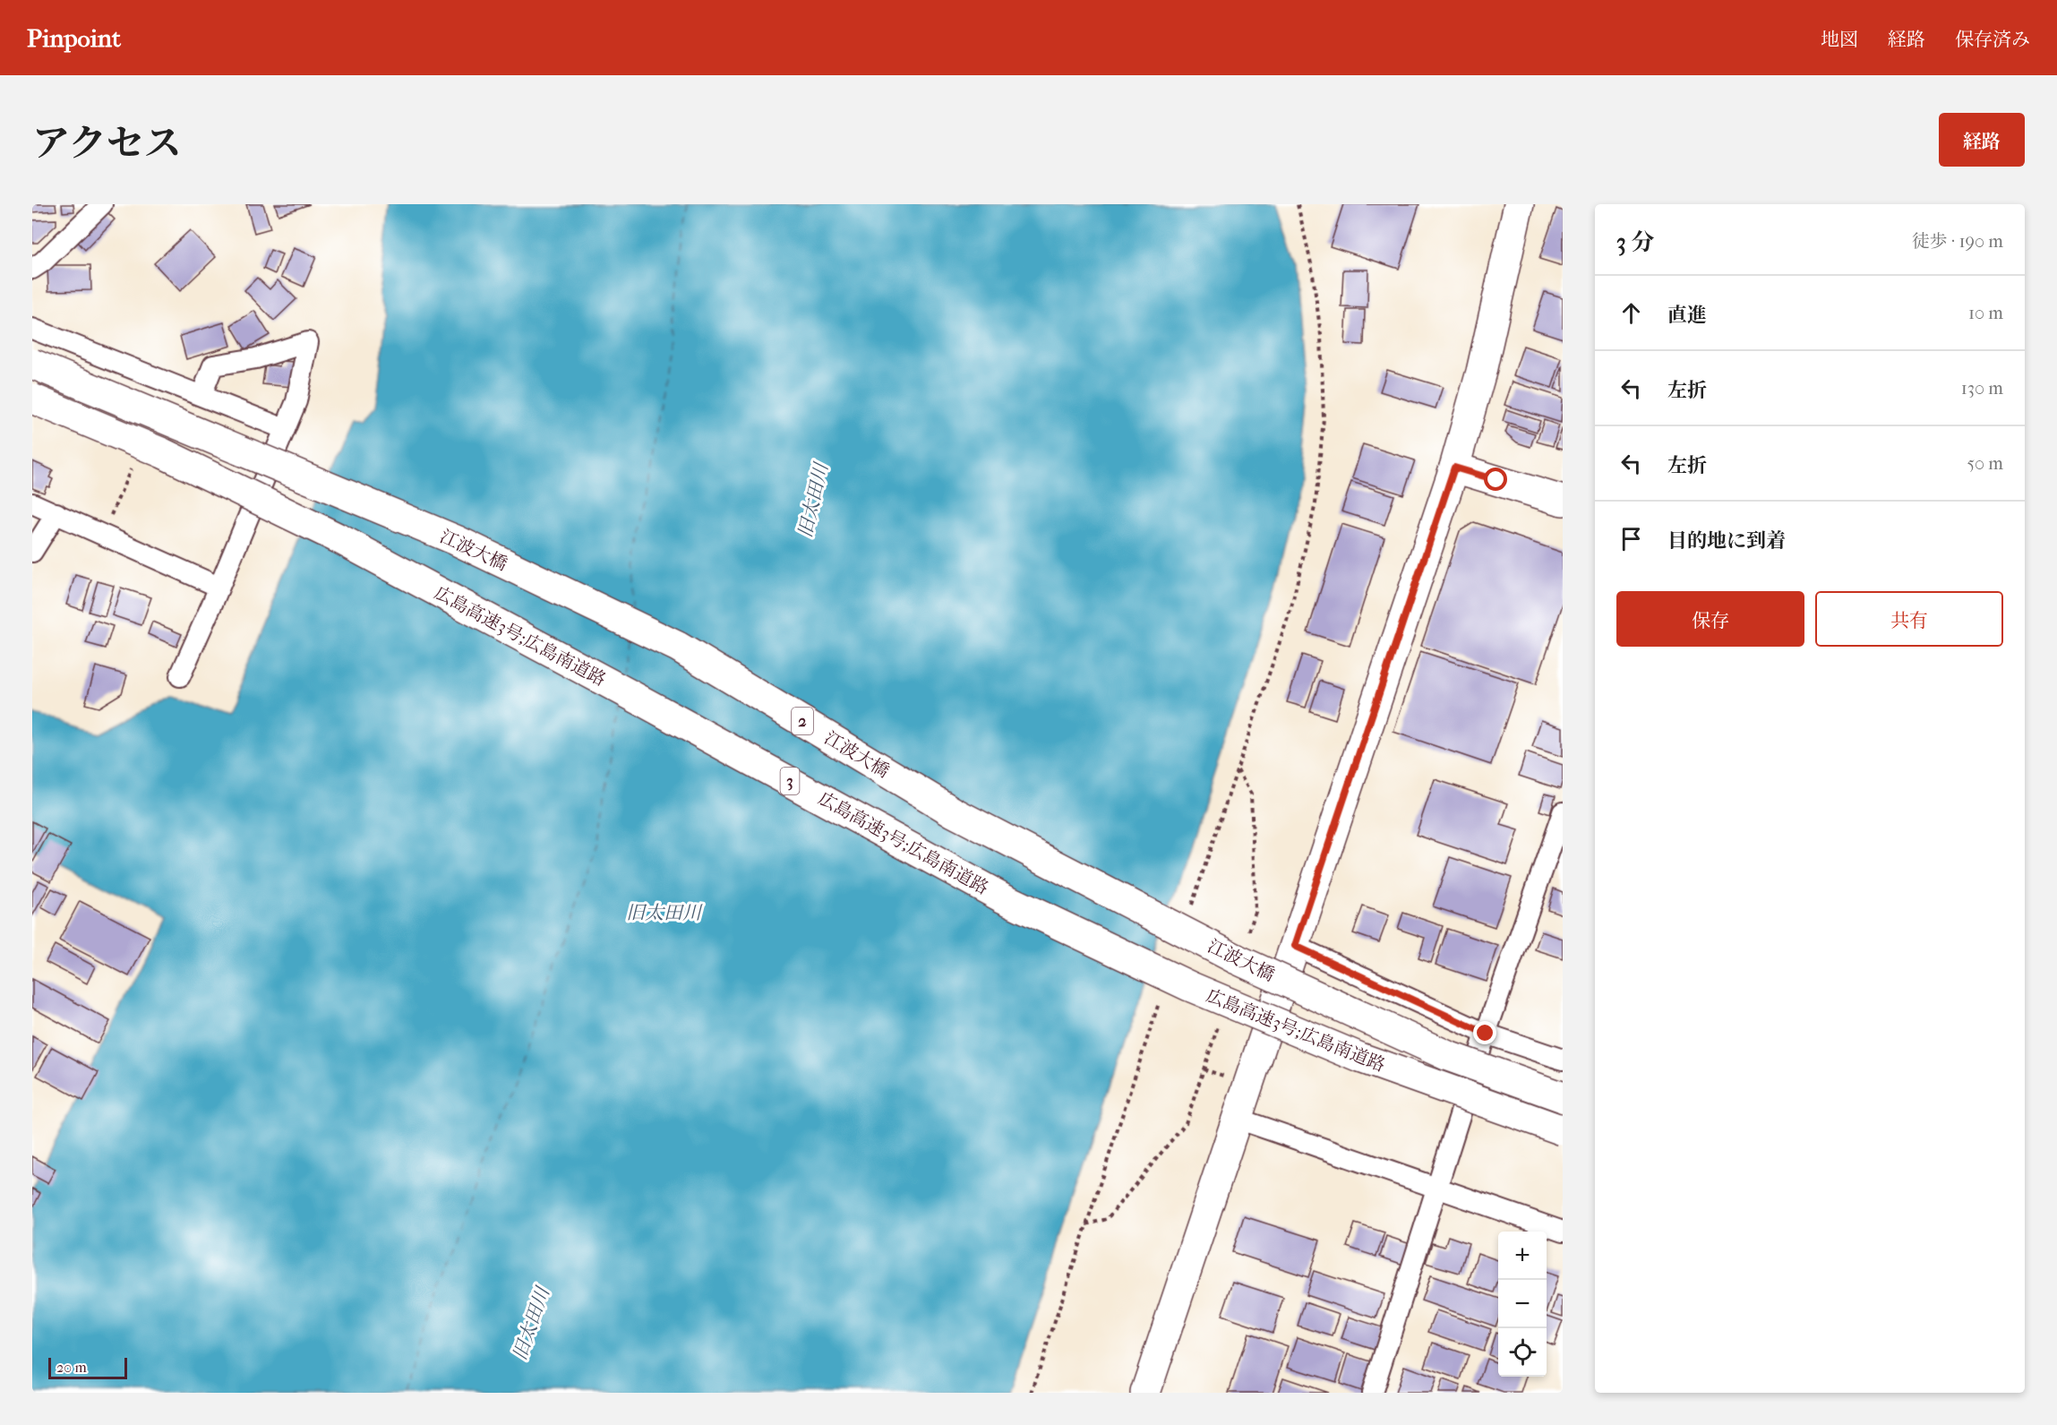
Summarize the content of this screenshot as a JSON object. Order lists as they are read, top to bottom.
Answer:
{
  "streets": {
    "main road": [
      "江波大橋",
      "広島高速3号;広島南道路",
      "2",
      "3"
    ]
  },
  "water": ["旧太田川"],
  "scale_bar": "20 m",
  "page": {
    "header": "Pinpoint",
    "nav": ["地図", "経路", "保存済み"],
    "title": "アクセス",
    "buttons": [
      "経路",
      ["保存", "共有"]
    ],
    "heading": ["3 分", "徒歩 · 190 m"],
    "list": [
      ["直進", "10 m"],
      ["左折", "130 m"],
      ["左折", "50 m"],
      "目的地に到着"
    ],
    "map_buttons": ["+", "−"],
    "scale": "20 m"
  }
}
